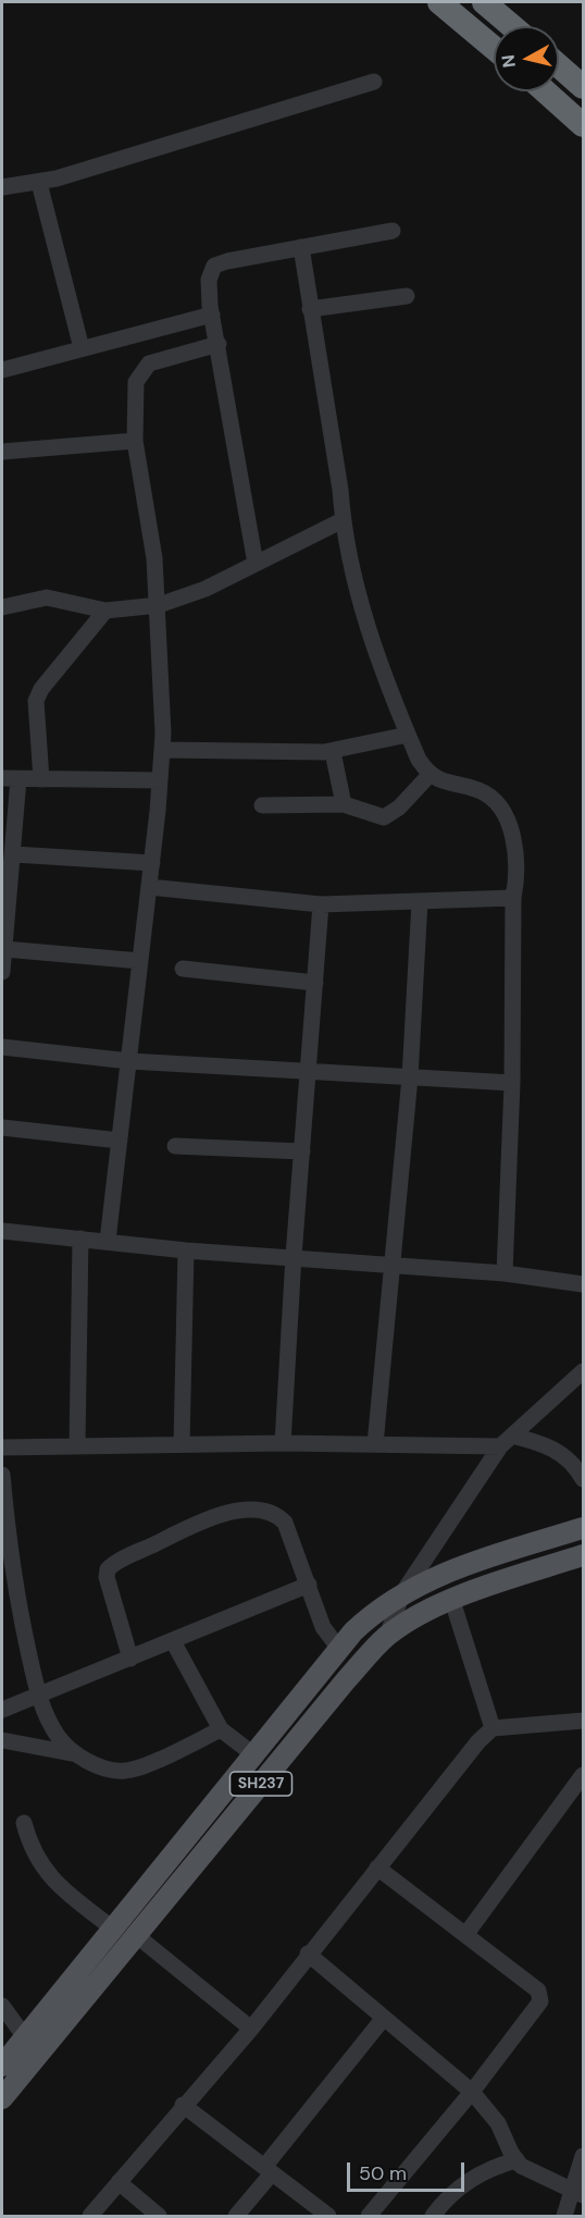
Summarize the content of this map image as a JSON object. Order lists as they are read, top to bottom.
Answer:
{
  "streets": {
    "main road": ["SH237"]
  },
  "scale_bar": "50 m",
  "north": "left"
}
